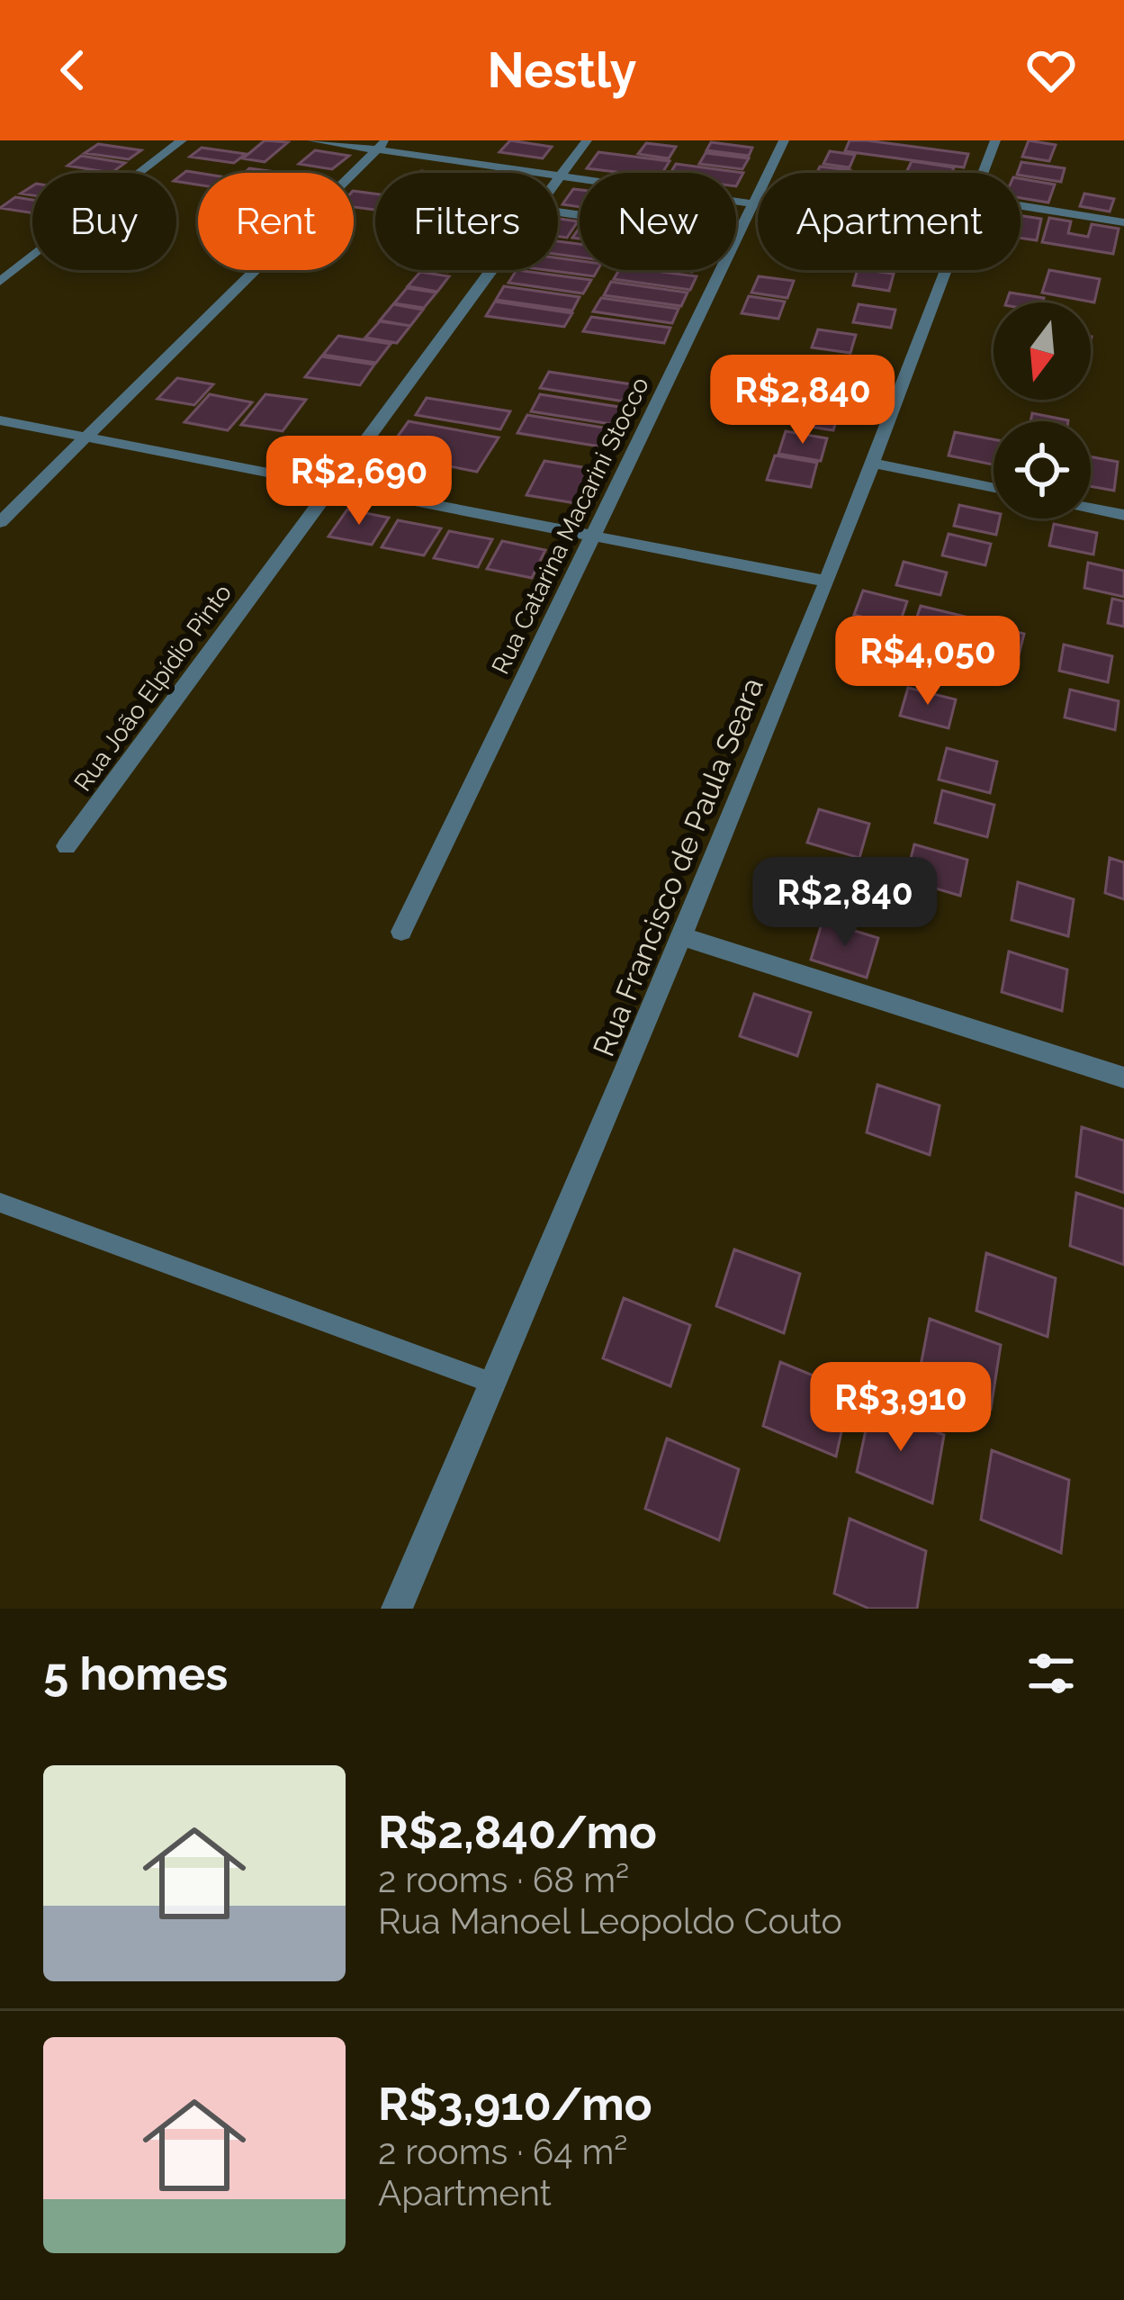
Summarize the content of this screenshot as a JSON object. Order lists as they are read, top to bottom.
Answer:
{
  "streets": {
    "street": ["Rua Catarina Macarini Stocco", "Rua João Elpídio Pinto", "Rua Francisco de Paula Seara"]
  },
  "north": "bottom",
  "page": {
    "header": "Nestly",
    "chip": [
      "Buy",
      "Rent",
      "Filters",
      "New",
      "Apartment"
    ],
    "price": [
      "R$2,840",
      "R$2,690",
      "R$4,050",
      "R$2,840",
      "R$3,910"
    ],
    "heading": "5 homes",
    "list": [
      {
        "name": "R$2,840/mo",
        "note": "2 rooms · 68 m² · Rua Manoel Leopoldo Couto"
      },
      {
        "name": "R$3,910/mo",
        "note": "2 rooms · 64 m² · Apartment"
      }
    ]
  }
}
